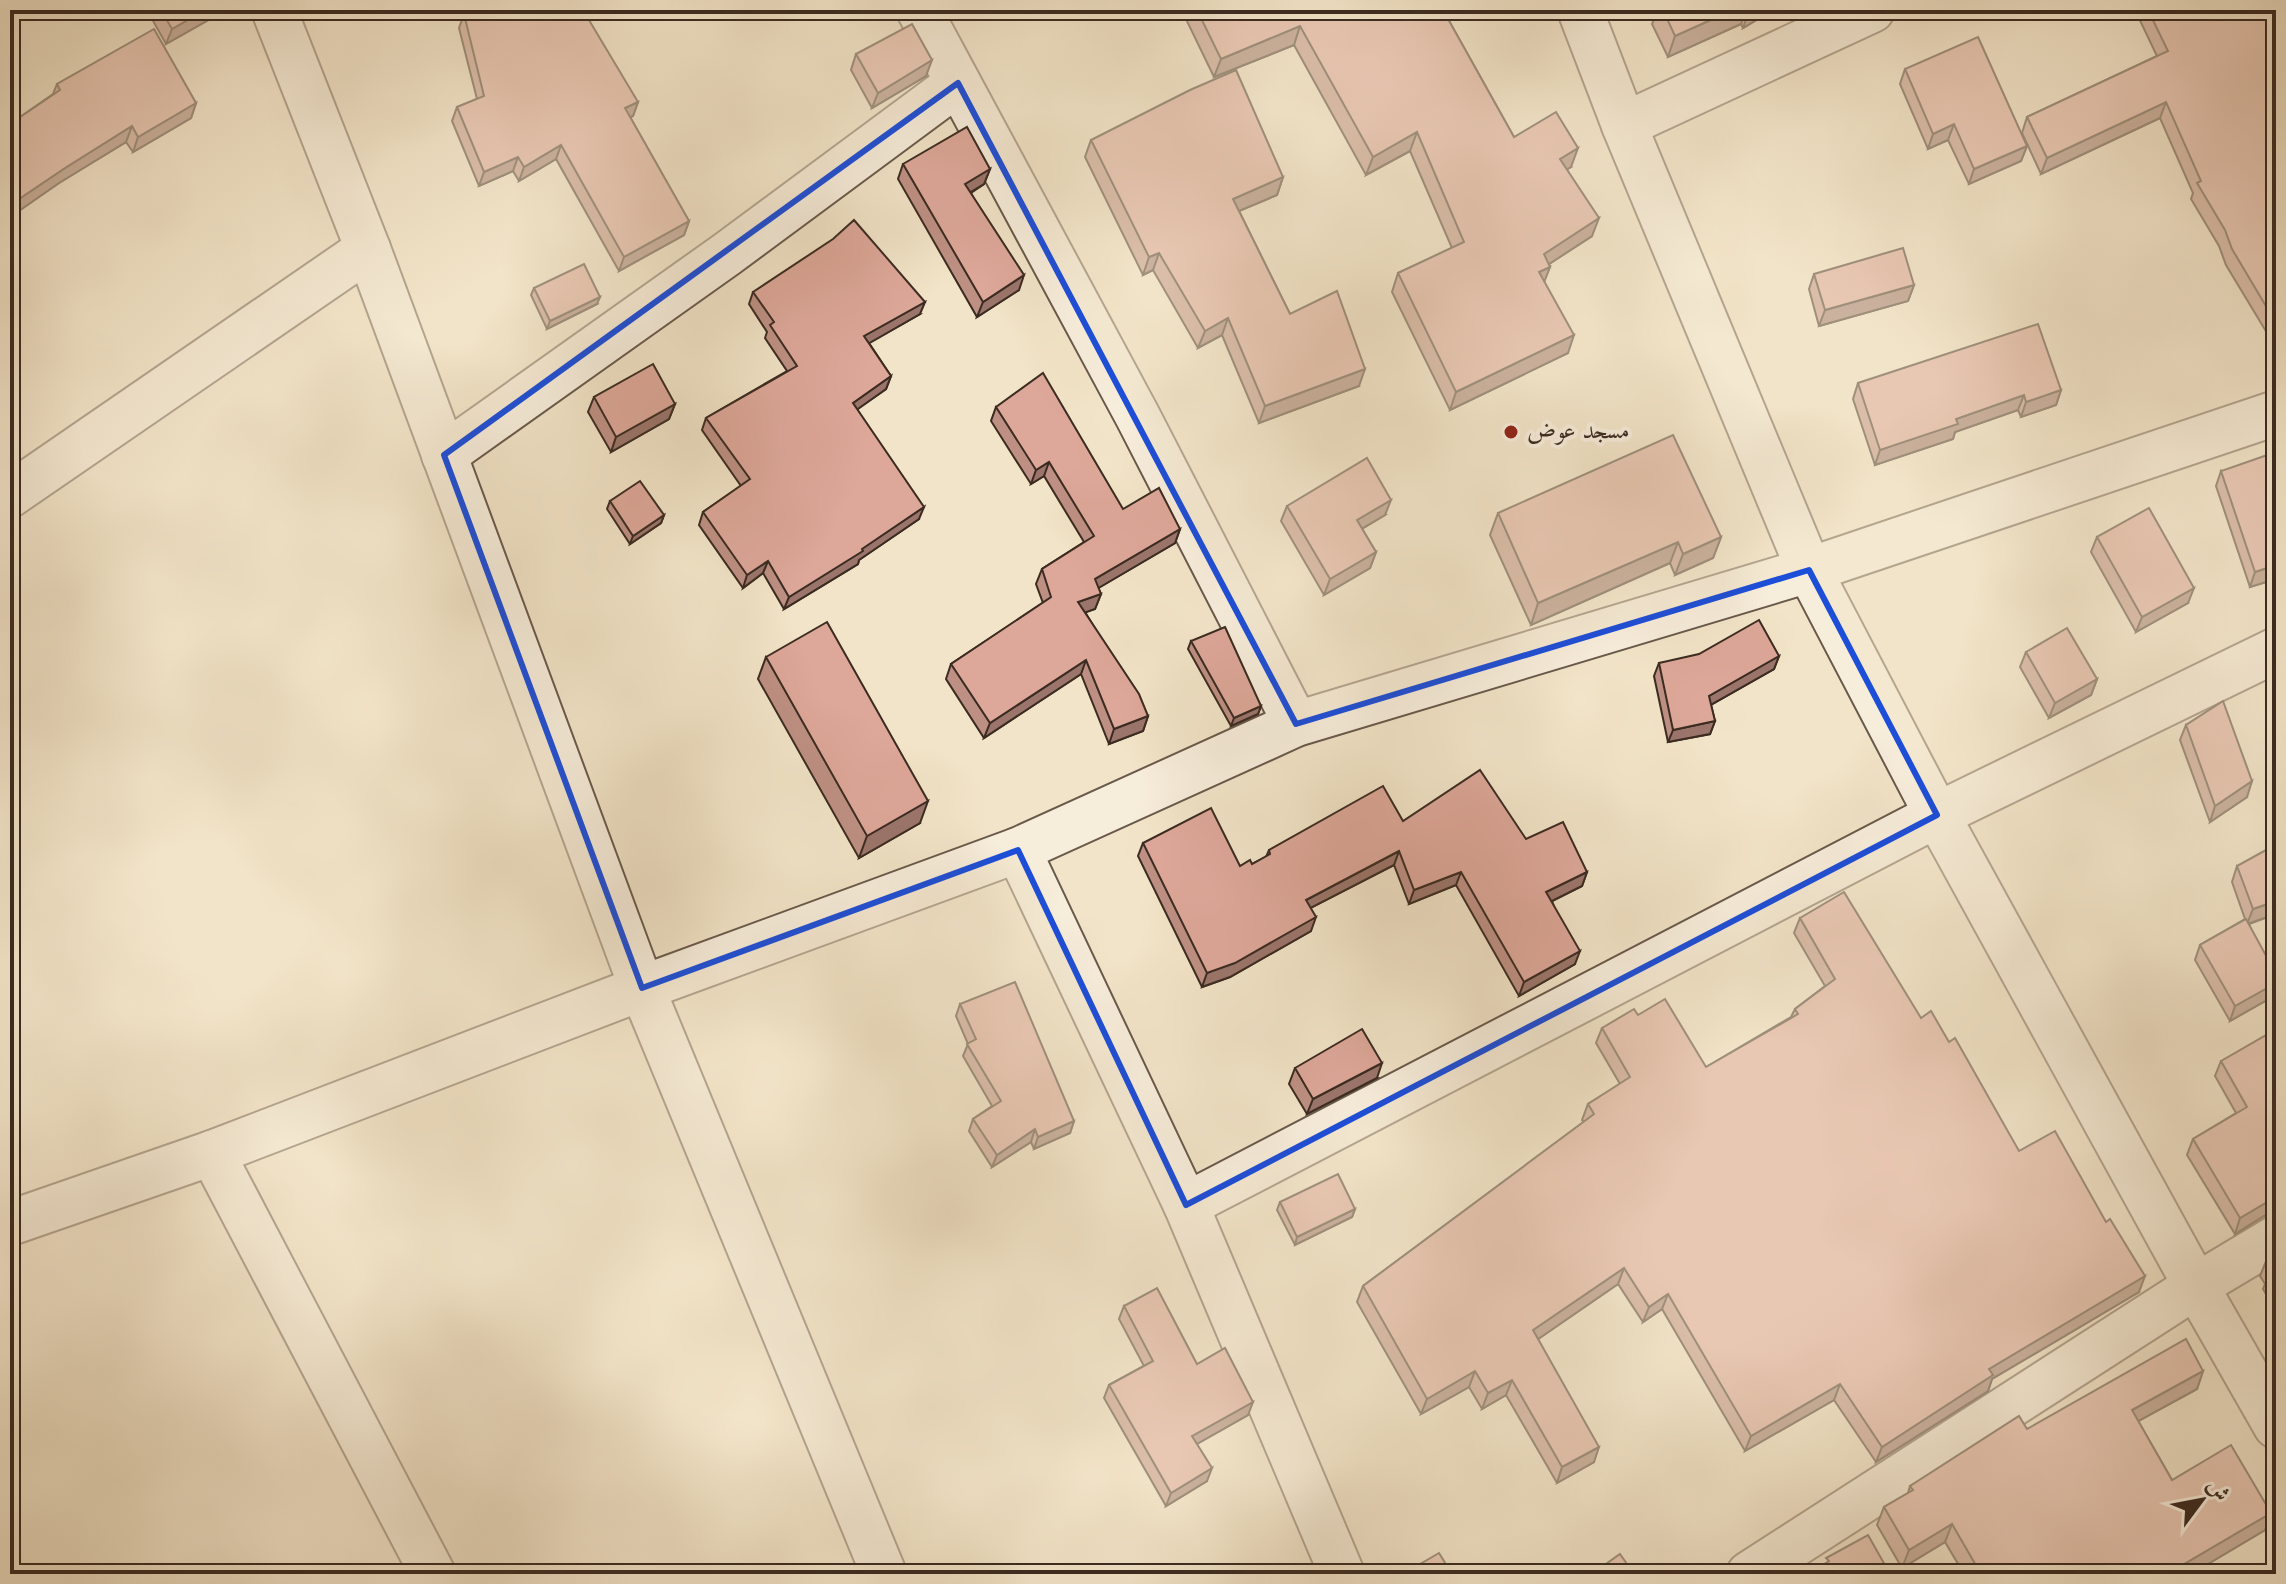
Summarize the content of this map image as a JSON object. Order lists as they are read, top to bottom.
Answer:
{
  "places": ["مسجد عوض"],
  "north": "top right"
}
